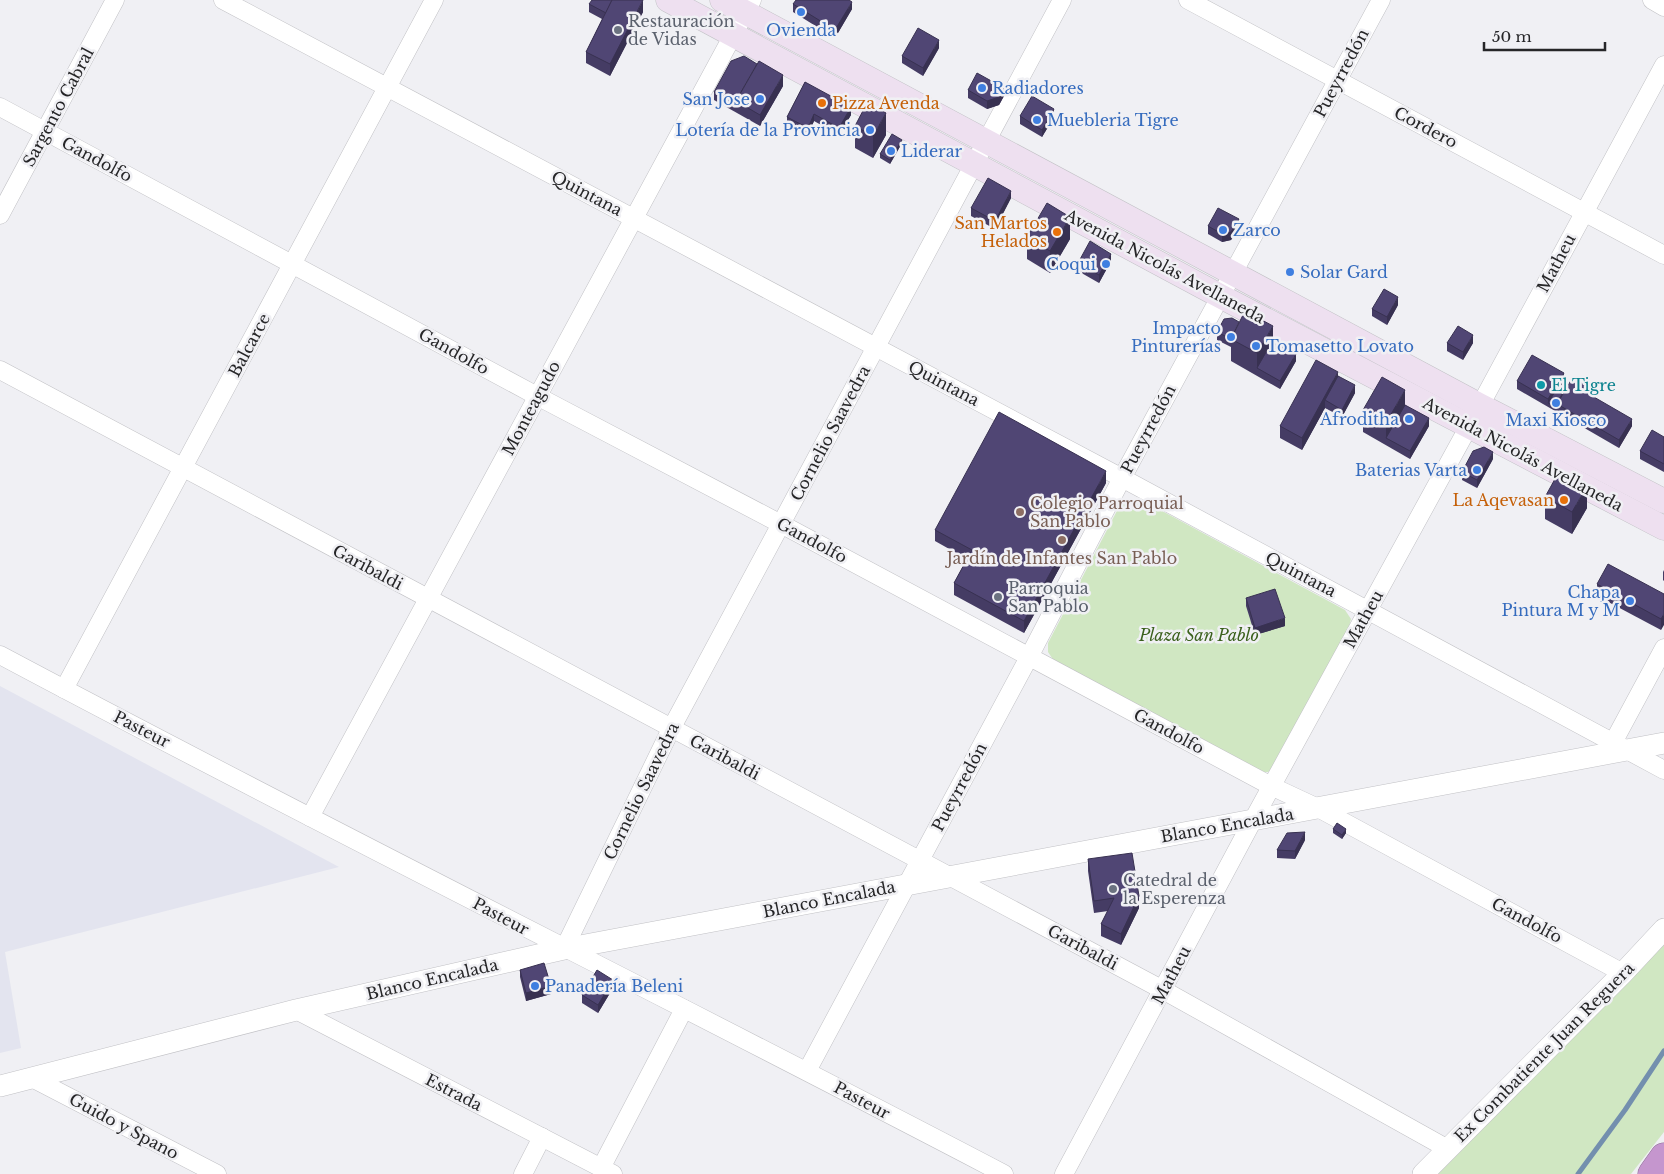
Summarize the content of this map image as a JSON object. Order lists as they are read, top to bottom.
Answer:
{
  "streets": {
    "main road": ["Avenida Nicolás Avellaneda"],
    "street": [
      "Pueyrredón",
      "Sargento Cabral",
      "Cordero",
      "Gandolfo",
      "Quintana",
      "Matheu",
      "Balcarce",
      "Monteagudo",
      "Cornelio Saavedra",
      "Garibaldi",
      "Pasteur",
      "Blanco Encalada",
      "Ex Combatiente Juan Reguera",
      "Estrada",
      "Guido y Spano"
    ]
  },
  "crossings": [
    ["Pueyrredón", "Cordero"],
    ["Pueyrredón", "Gandolfo"],
    ["Pueyrredón", "Quintana"],
    ["Pueyrredón", "Avenida Nicolás Avellaneda"],
    ["Pueyrredón", "Garibaldi"],
    ["Pueyrredón", "Pasteur"],
    ["Pueyrredón", "Blanco Encalada"],
    ["Sargento Cabral", "Gandolfo"],
    ["Cordero", "Matheu"],
    ["Gandolfo", "Matheu"],
    ["Gandolfo", "Balcarce"],
    ["Gandolfo", "Monteagudo"],
    ["Gandolfo", "Cornelio Saavedra"],
    ["Gandolfo", "Blanco Encalada"],
    ["Gandolfo", "Ex Combatiente Juan Reguera"],
    ["Quintana", "Matheu"],
    ["Quintana", "Balcarce"],
    ["Quintana", "Monteagudo"],
    ["Quintana", "Cornelio Saavedra"],
    ["Quintana", "Blanco Encalada"],
    ["Matheu", "Avenida Nicolás Avellaneda"],
    ["Matheu", "Garibaldi"],
    ["Matheu", "Blanco Encalada"],
    ["Avenida Nicolás Avellaneda", "Monteagudo"],
    ["Avenida Nicolás Avellaneda", "Cornelio Saavedra"],
    ["Balcarce", "Garibaldi"],
    ["Balcarce", "Pasteur"],
    ["Monteagudo", "Garibaldi"],
    ["Monteagudo", "Pasteur"],
    ["Cornelio Saavedra", "Garibaldi"],
    ["Cornelio Saavedra", "Pasteur"],
    ["Cornelio Saavedra", "Blanco Encalada"],
    ["Garibaldi", "Blanco Encalada"],
    ["Garibaldi", "Ex Combatiente Juan Reguera"],
    ["Pasteur", "Blanco Encalada"],
    ["Blanco Encalada", "Estrada"],
    ["Blanco Encalada", "Guido y Spano"]
  ],
  "parks": ["Plaza San Pablo"],
  "places": [
    "Ovienda",
    "Restauración de Vidas",
    "Radiadores",
    "San Jose",
    "Pizza Avenda",
    "Muebleria Tigre",
    "Lotería de la Provincia",
    "Liderar",
    "Zarco",
    "San Martos Helados",
    "Coqui",
    "Solar Gard",
    "Impacto Pinturerías",
    "Tomasetto Lovato",
    "El Tigre",
    "Maxi Kiosco",
    "Afroditha",
    "Baterias Varta",
    "La Aqevasan",
    "Colegio Parroquial San Pablo",
    "Jardín de Infantes San Pablo",
    "Parroquia San Pablo",
    "Chapa Pintura M y M",
    "Catedral de la Esperenza",
    "Panadería Beleni"
  ],
  "scale_bar": "50 m"
}
